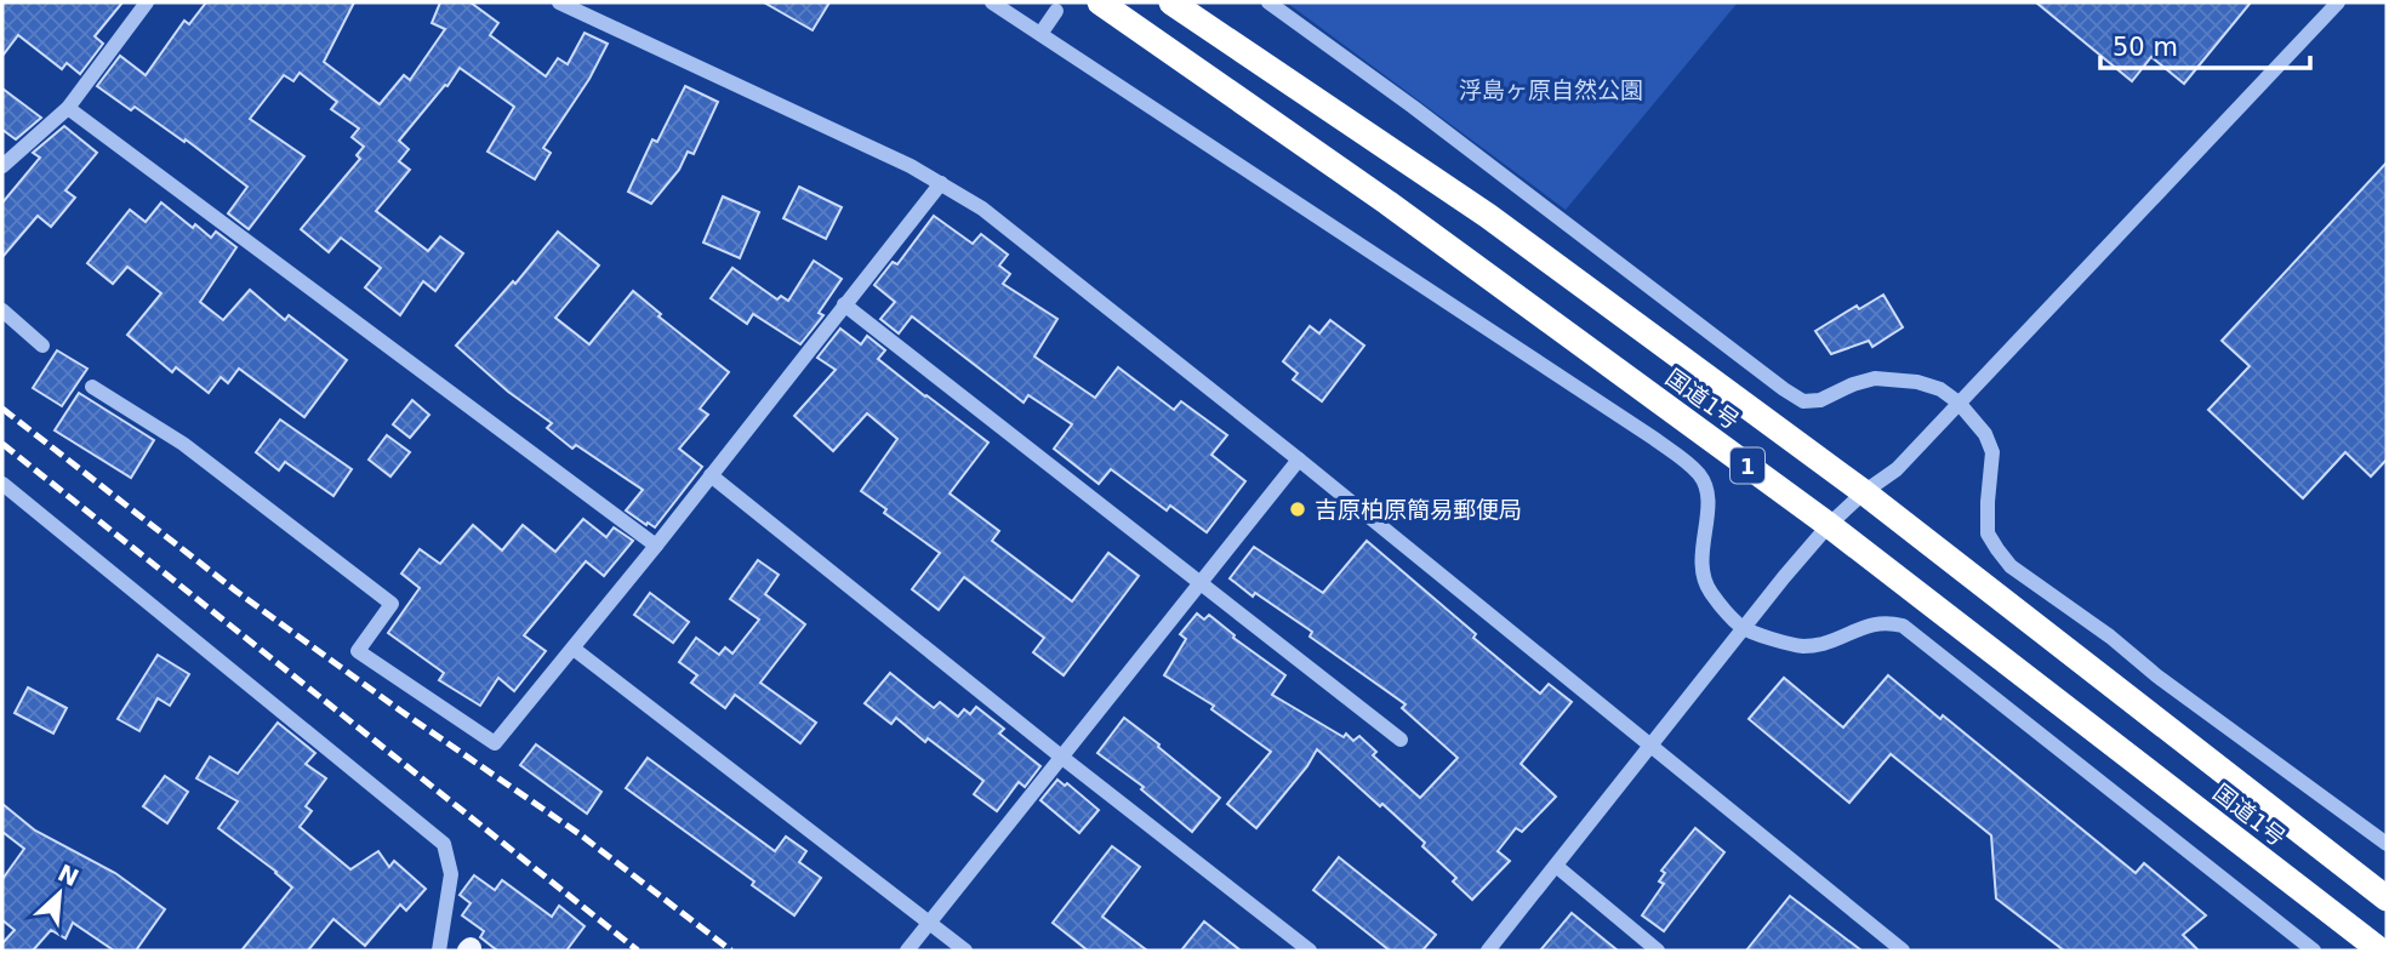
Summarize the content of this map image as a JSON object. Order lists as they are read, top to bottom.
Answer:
{
  "streets": {
    "highway": ["国道1号", "1"]
  },
  "parks": ["浮島ヶ原自然公園"],
  "places": ["吉原柏原簡易郵便局"],
  "scale_bar": "50 m",
  "north": "top right"
}
